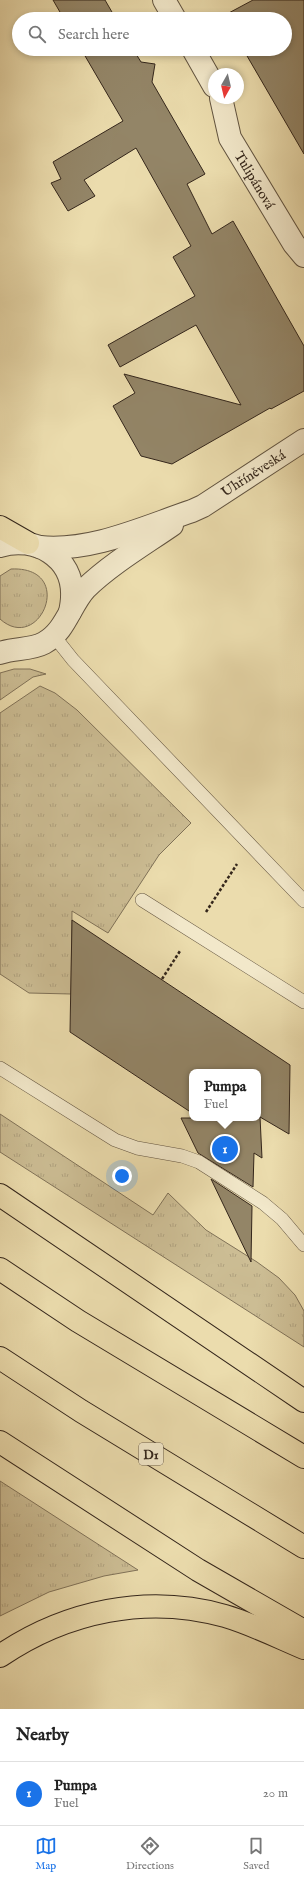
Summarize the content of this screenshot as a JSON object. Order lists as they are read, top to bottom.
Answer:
{
  "streets": {
    "highway": ["D1"],
    "street": ["Tulipánová", "Uhříněveská"]
  },
  "north": "bottom",
  "page": {
    "search": "Search here",
    "popup": ["Pumpa", "Fuel"],
    "pins": "1",
    "heading": "Nearby",
    "list": [
      {
        "mark": "1",
        "name": "Pumpa",
        "note": "Fuel",
        "value": "20 m"
      }
    ],
    "nav": ["Map", "Directions", "Saved"]
  }
}
